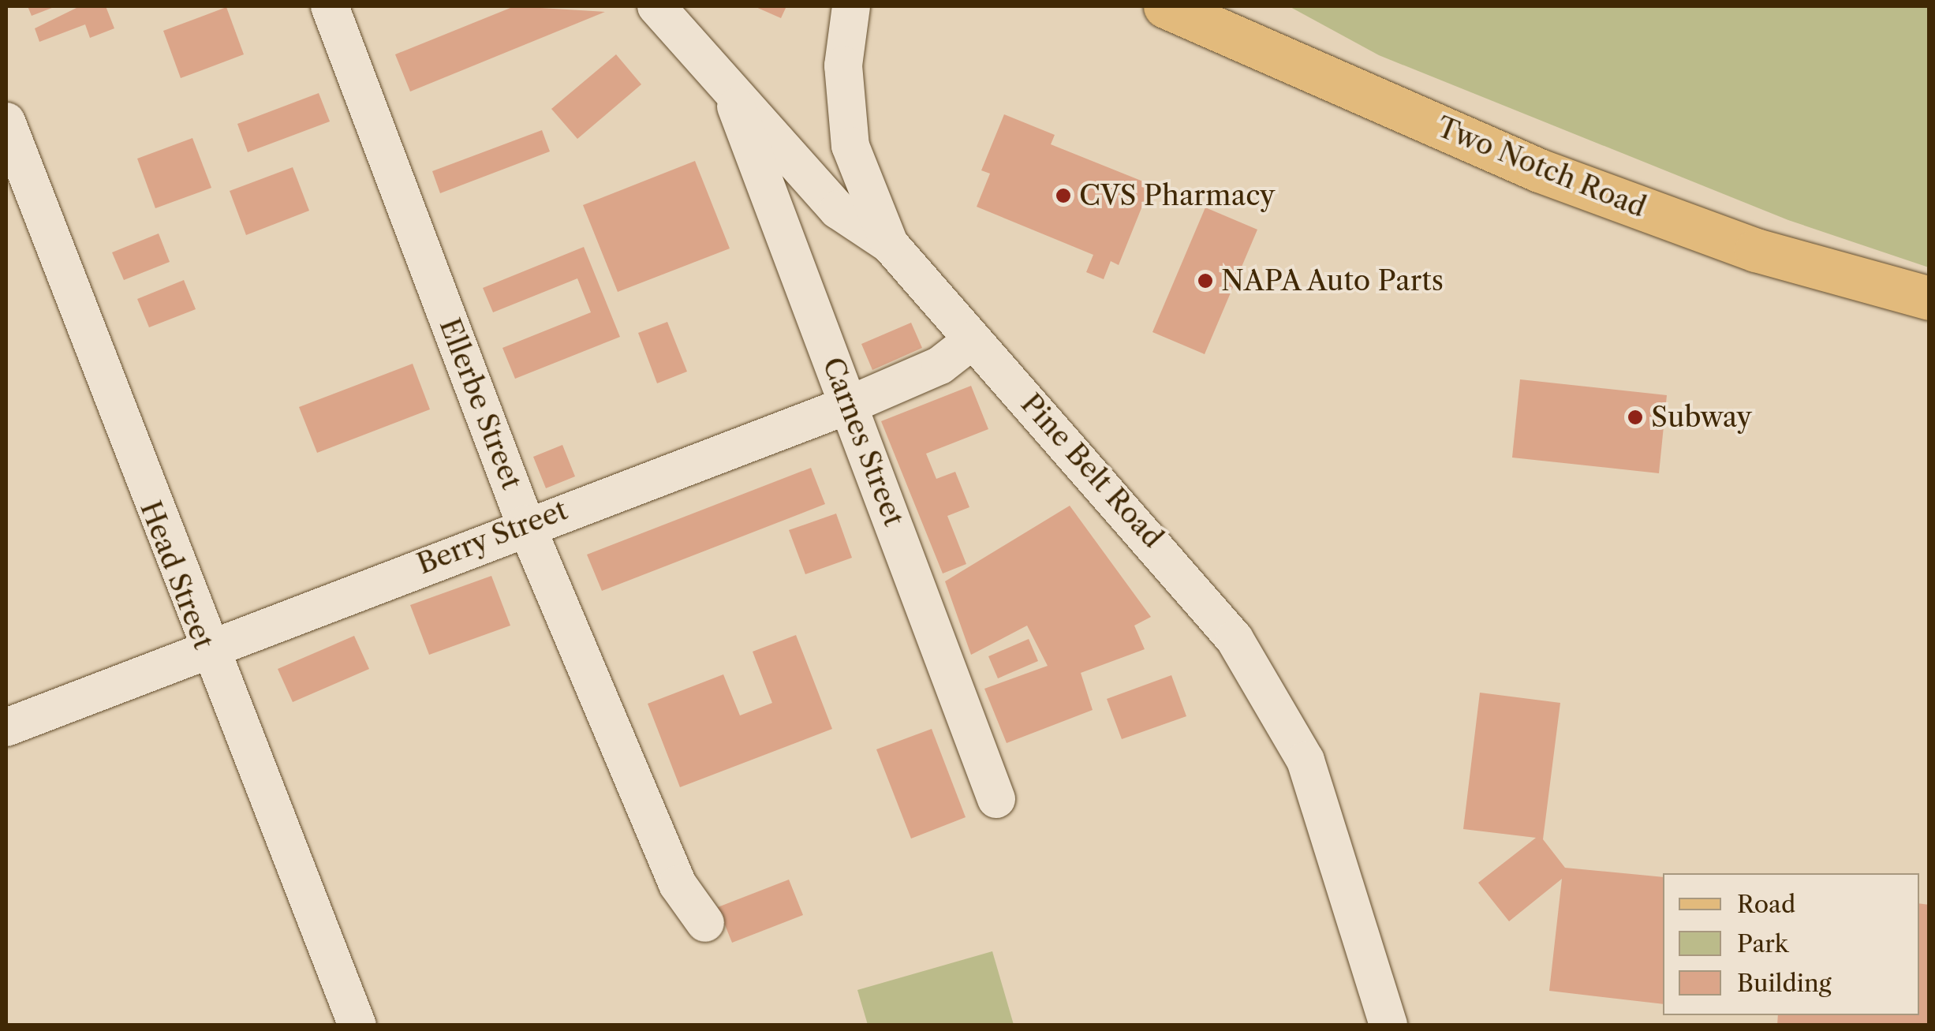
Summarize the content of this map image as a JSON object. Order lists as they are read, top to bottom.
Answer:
{
  "streets": {
    "main road": ["Two Notch Road"],
    "street": [
      "Ellerbe Street",
      "Carnes Street",
      "Pine Belt Road",
      "Berry Street",
      "Head Street"
    ]
  },
  "crossings": [
    ["Ellerbe Street", "Berry Street"],
    ["Carnes Street", "Pine Belt Road"],
    ["Carnes Street", "Berry Street"],
    ["Pine Belt Road", "Berry Street"],
    ["Berry Street", "Head Street"]
  ],
  "places": ["CVS Pharmacy", "NAPA Auto Parts", "Subway"],
  "legend": ["Road", "Park", "Building"]
}
